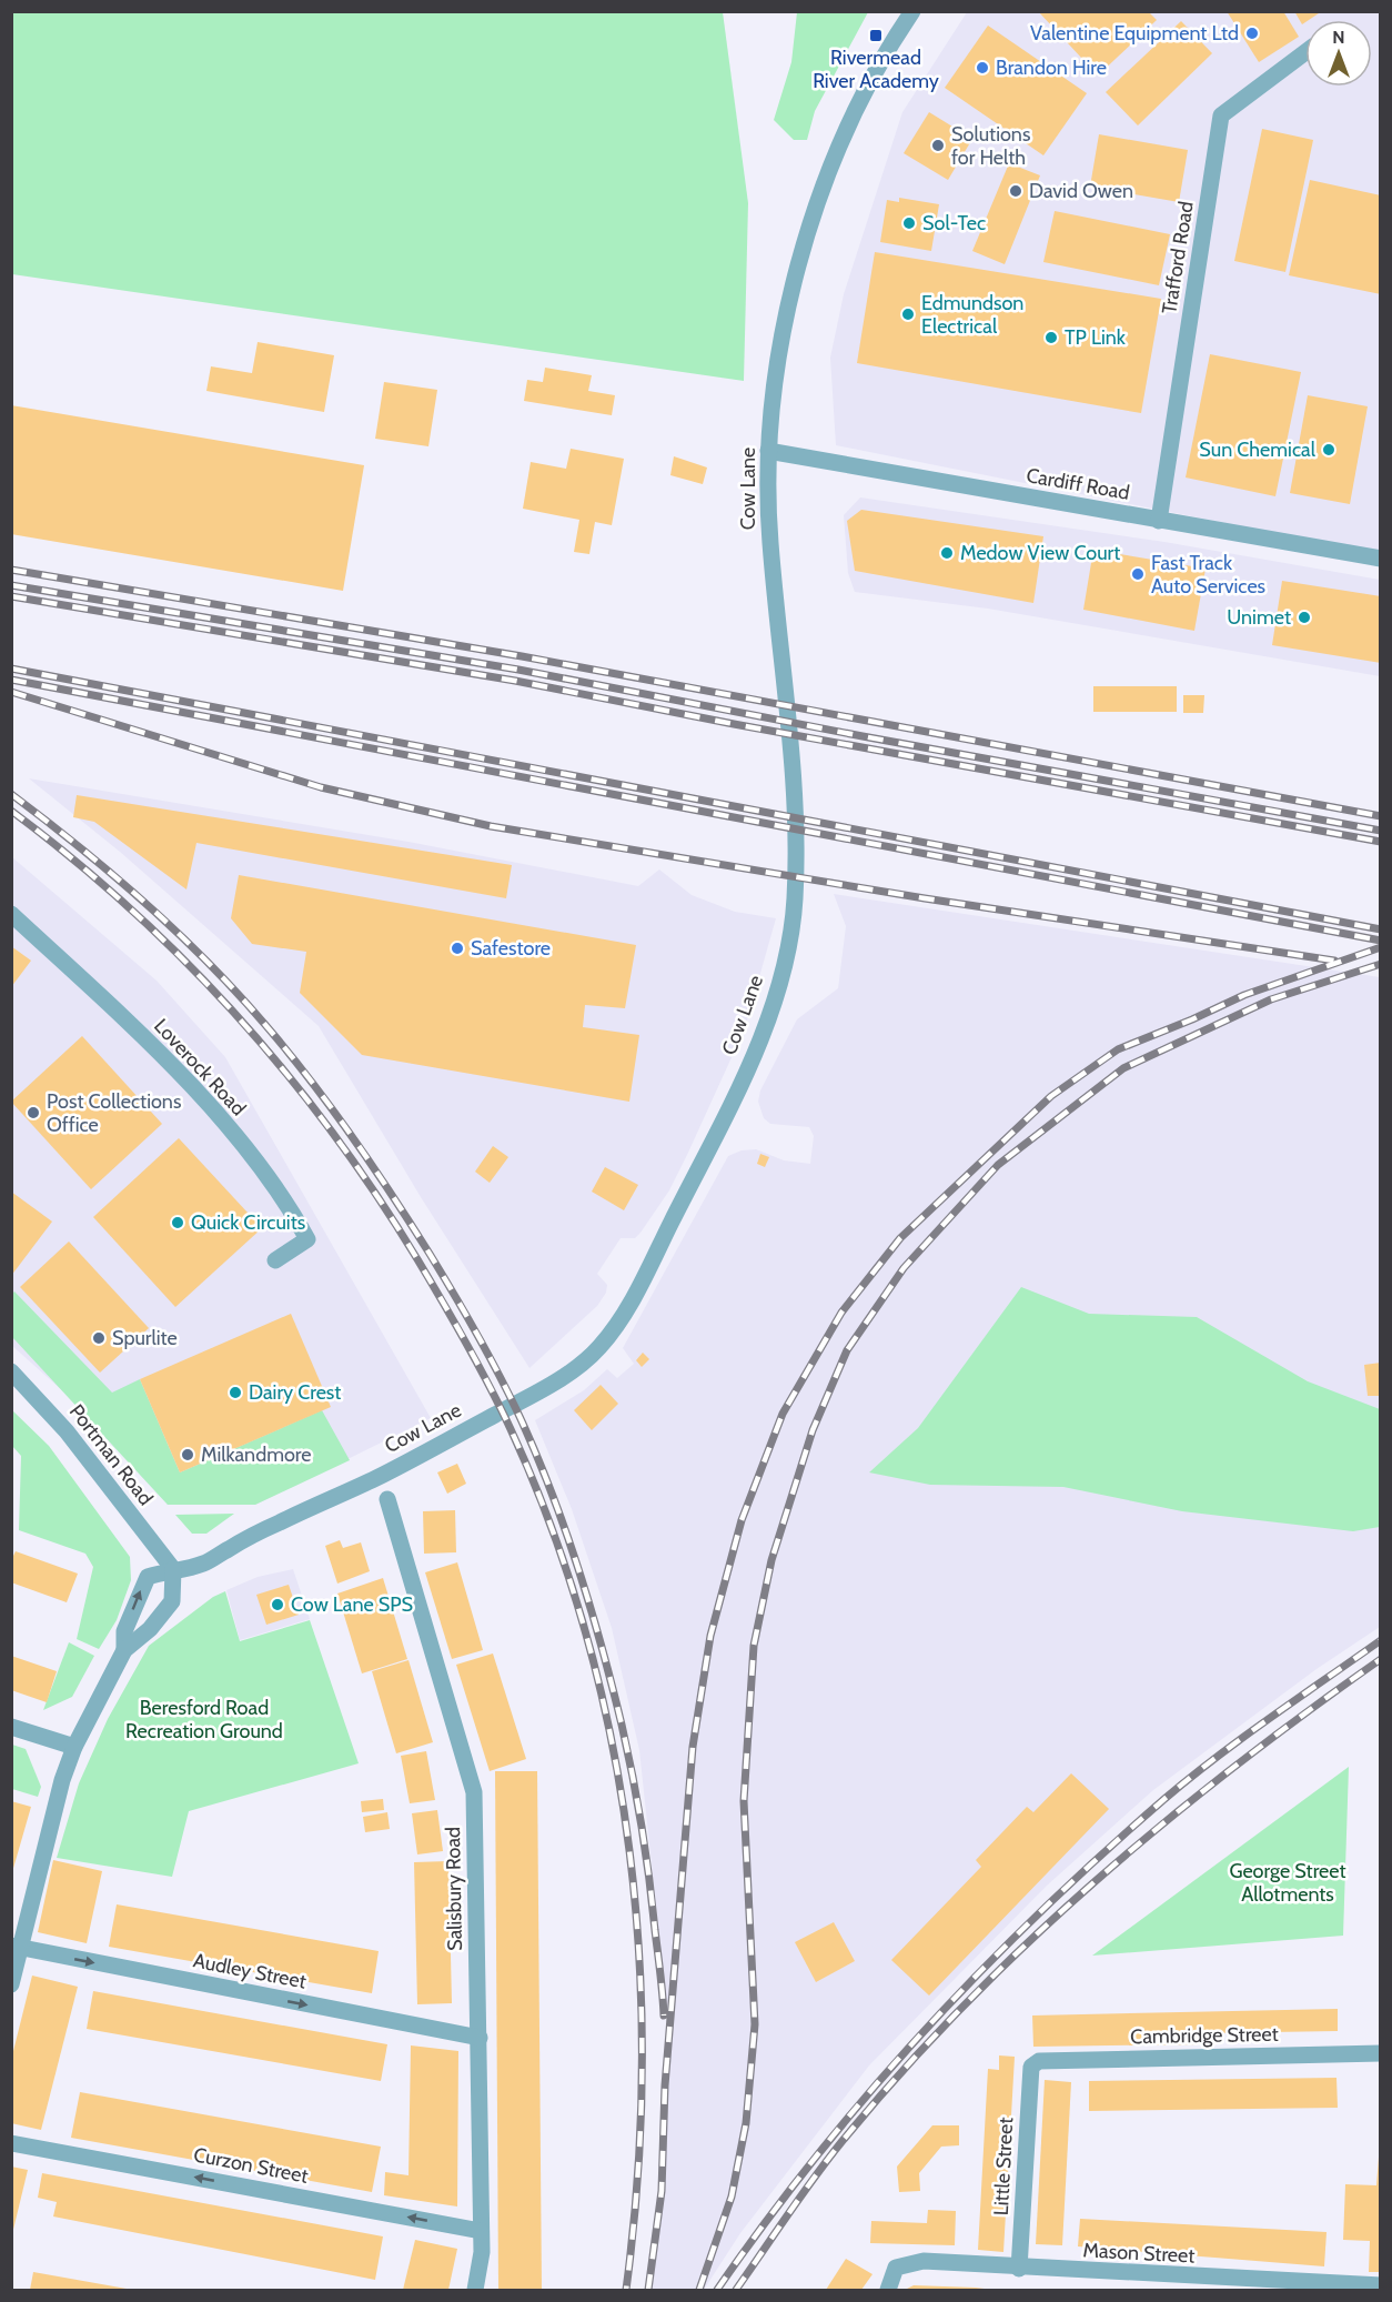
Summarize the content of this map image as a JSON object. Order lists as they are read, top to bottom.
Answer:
{
  "streets": {
    "street": [
      "Trafford Road",
      "Cardiff Road",
      "Cow Lane",
      "Loverock Road",
      "Portman Road",
      "Salisbury Road",
      "Audley Street",
      "Cambridge Street",
      "Curzon Street",
      "Little Street",
      "Mason Street"
    ]
  },
  "crossings": [
    ["Trafford Road", "Cardiff Road"],
    ["Cardiff Road", "Cow Lane"],
    ["Cow Lane", "Portman Road"],
    ["Salisbury Road", "Audley Street"],
    ["Salisbury Road", "Curzon Street"],
    ["Cambridge Street", "Little Street"],
    ["Little Street", "Mason Street"]
  ],
  "one_way": ["Audley Street", "Curzon Street"],
  "parks": ["Beresford Road Recreation Ground", "George Street Allotments"],
  "places": {
    "other": [
      "Valentine Equipment Ltd",
      "Brandon Hire",
      "Solutions for Helth",
      "David Owen",
      "Sol-Tec",
      "Edmundson Electrical",
      "TP Link",
      "Sun Chemical",
      "Medow View Court",
      "Fast Track Auto Services",
      "Unimet",
      "Safestore",
      "Post Collections Office",
      "Quick Circuits",
      "Spurlite",
      "Dairy Crest",
      "Milkandmore",
      "Cow Lane SPS"
    ],
    "transit": ["Rivermead River Academy"]
  },
  "north": "top"
}
